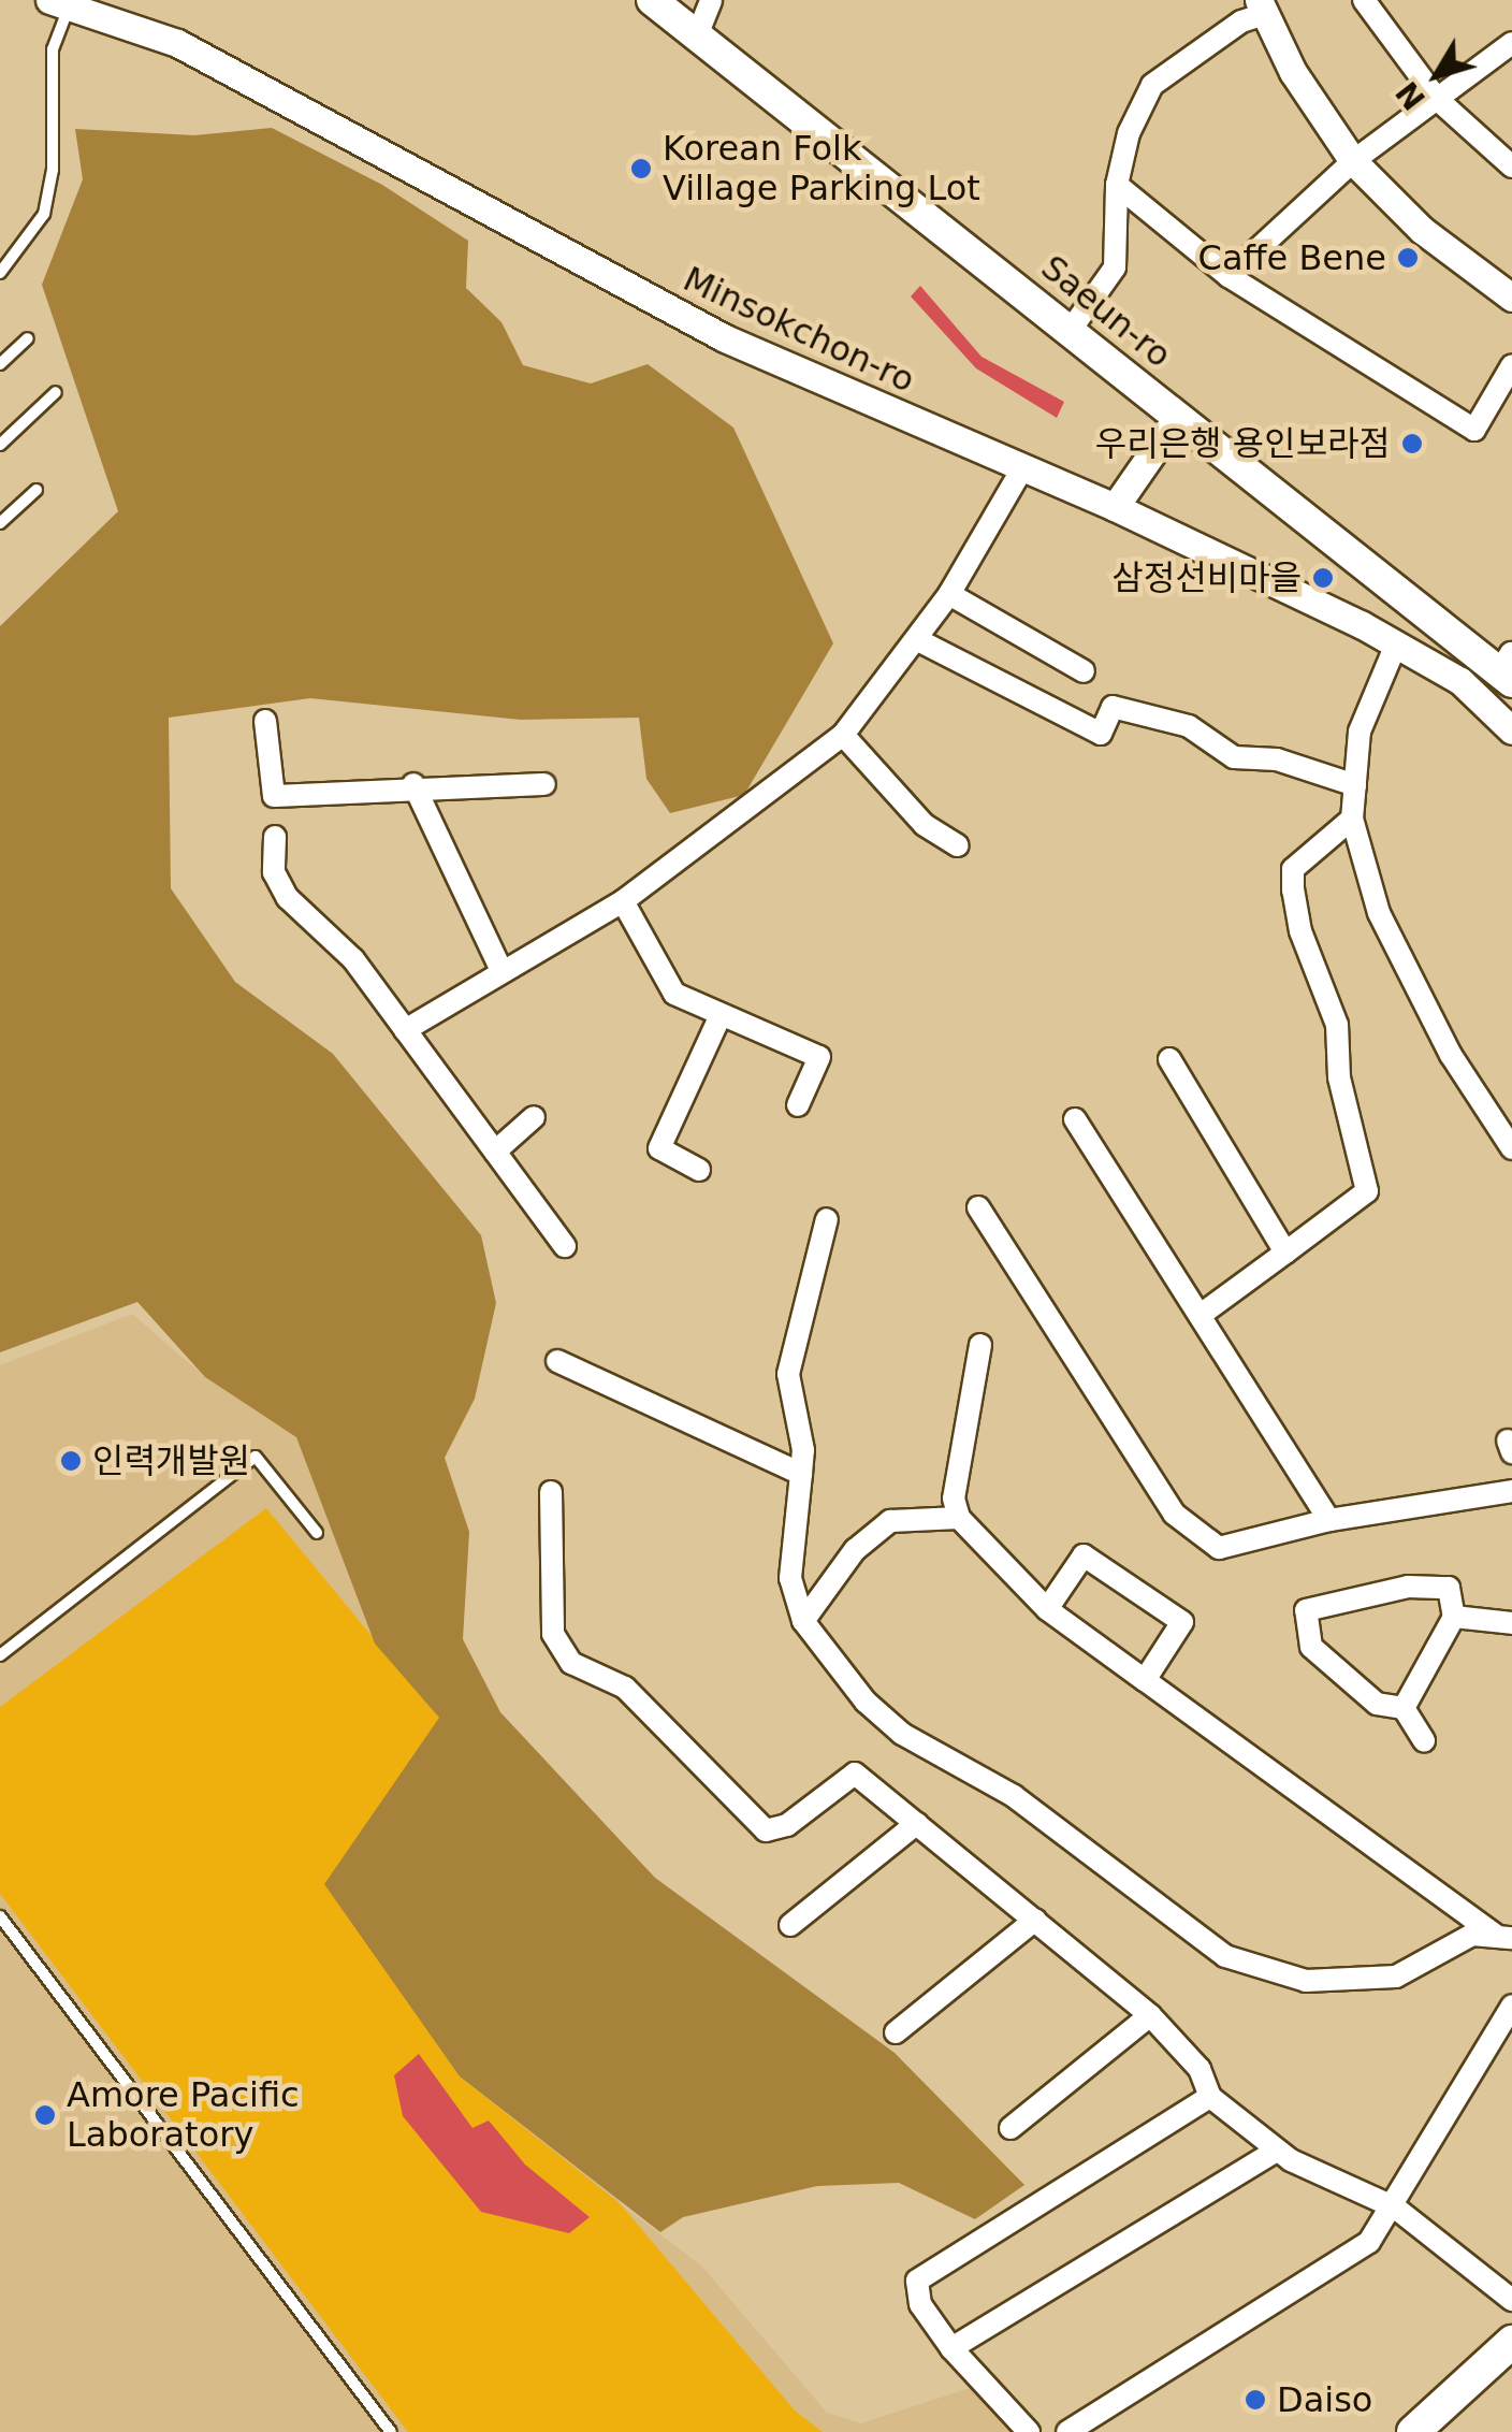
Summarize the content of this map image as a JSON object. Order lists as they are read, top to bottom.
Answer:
{
  "streets": {
    "main road": ["Saeun-ro"],
    "street": ["Minsokchon-ro"]
  },
  "places": [
    "Korean Folk Village Parking Lot",
    "Caffe Bene",
    "우리은행 용인보라점",
    "삼정선비마을",
    "인력개발원",
    "Amore Pacific Laboratory",
    "Daiso"
  ],
  "north": "bottom left"
}
